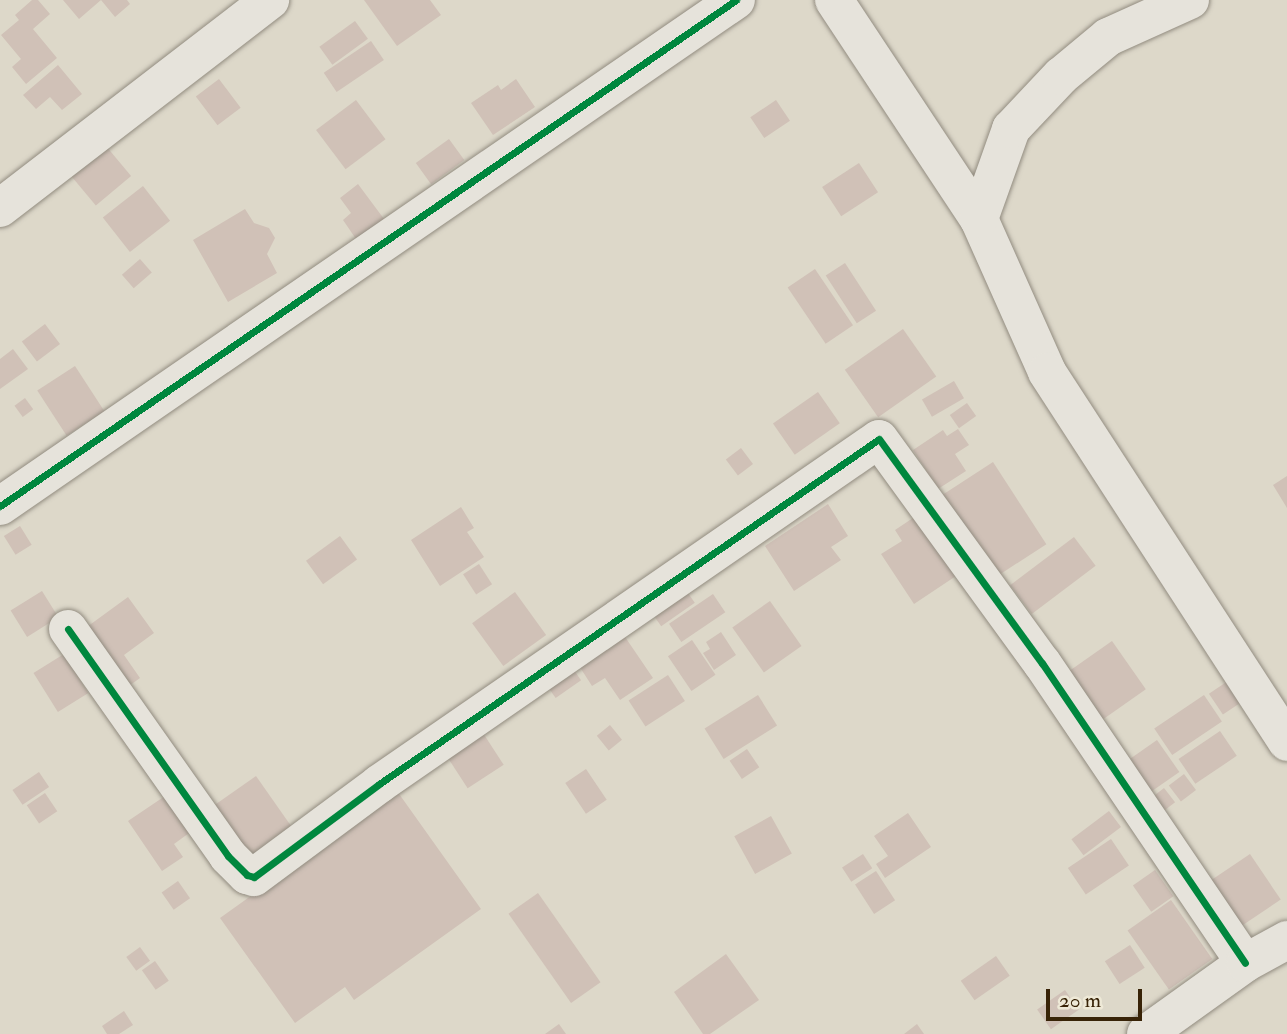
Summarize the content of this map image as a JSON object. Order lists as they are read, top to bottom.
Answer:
{
  "scale_bar": "20 m"
}
